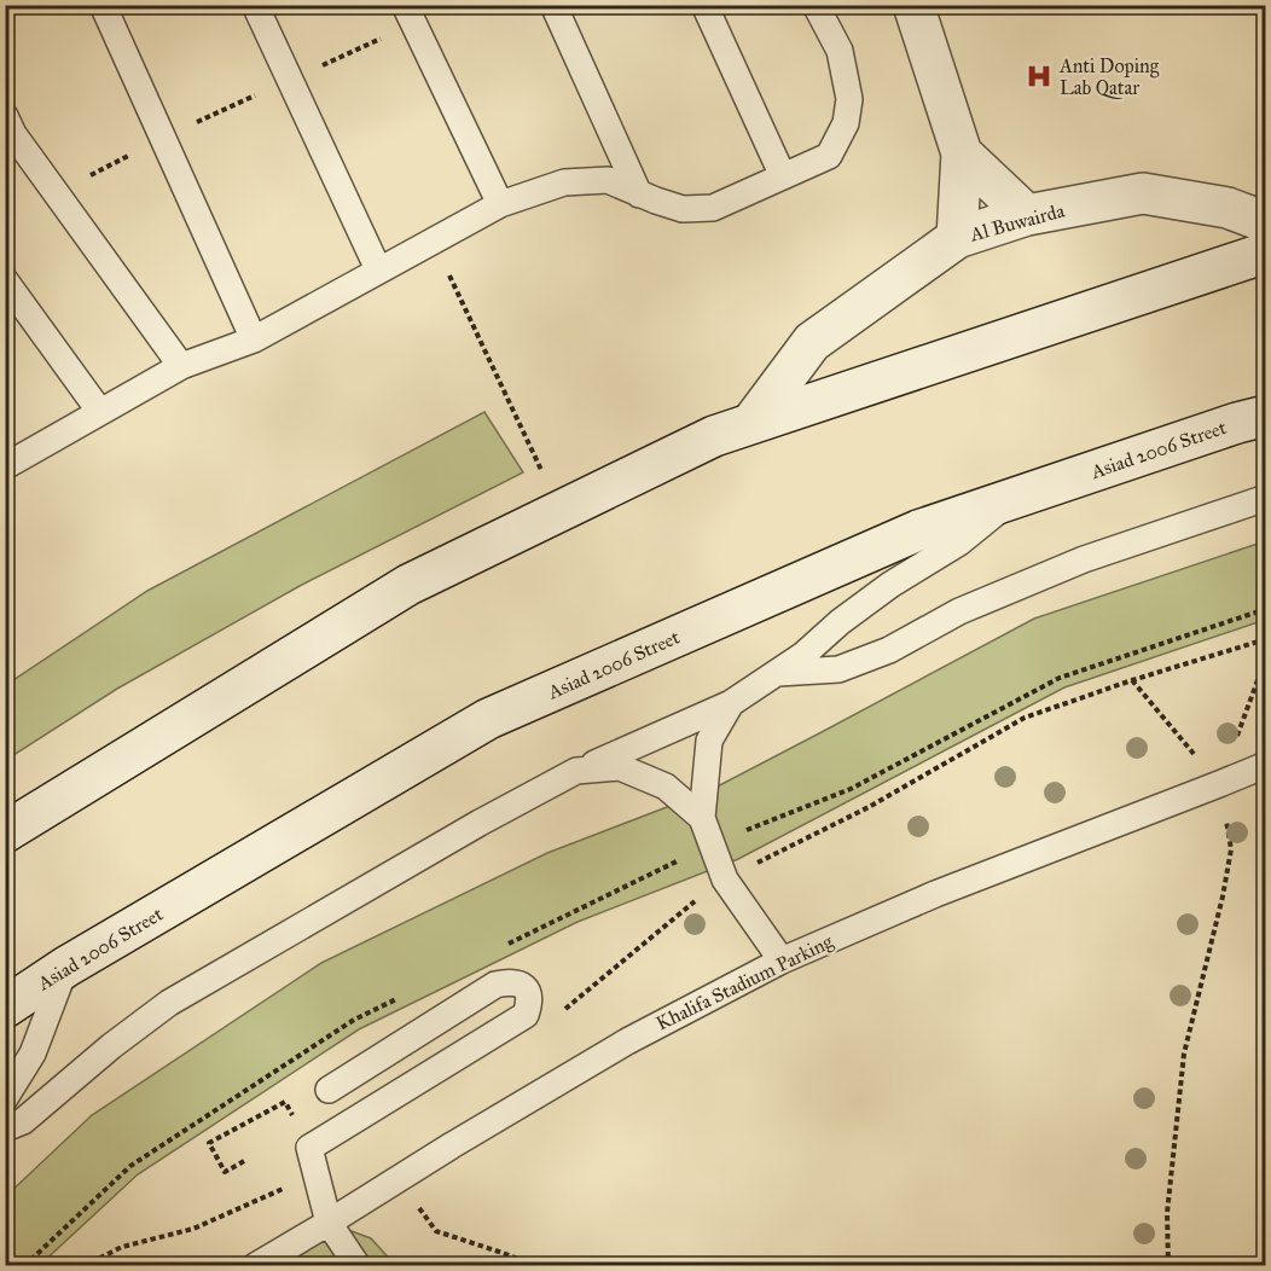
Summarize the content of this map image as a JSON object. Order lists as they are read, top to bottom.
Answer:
{
  "streets": {
    "main road": ["Al Buwairda", "Asiad 2006 Street"],
    "lane": ["Khalifa Stadium Parking"]
  },
  "places": {
    "hospital": ["Anti Doping Lab Qatar"]
  }
}
